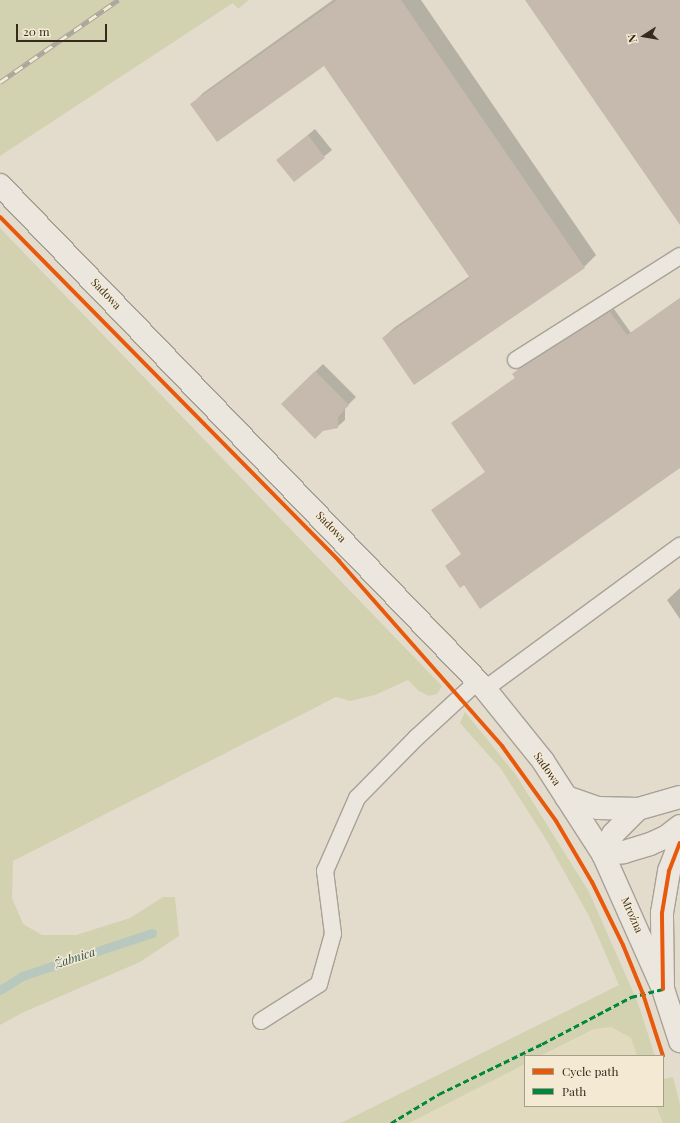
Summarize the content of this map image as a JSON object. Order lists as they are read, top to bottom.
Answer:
{
  "streets": {
    "main road": ["Sadowa", "Mroźna"]
  },
  "crossings": [
    ["Sadowa", "Mroźna"]
  ],
  "water": ["Żabnica"],
  "legend": ["Cycle path", "Path"],
  "scale_bar": "20 m",
  "north": "left"
}
